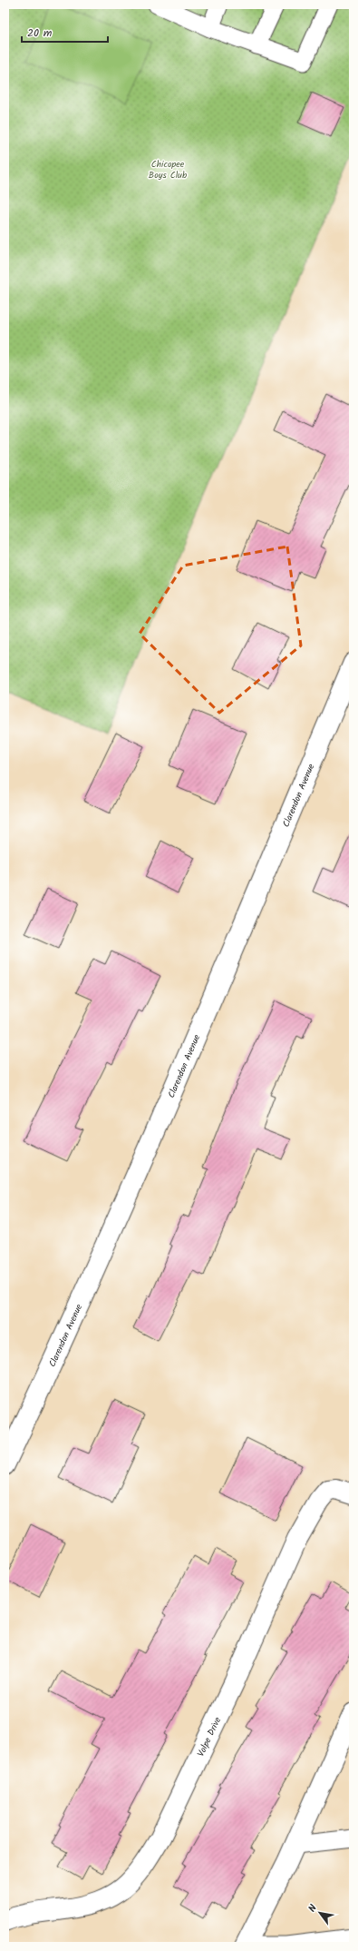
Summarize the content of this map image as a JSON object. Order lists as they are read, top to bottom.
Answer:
{
  "streets": {
    "street": ["Clarendon Avenue", "Volpe Drive"]
  },
  "parks": ["Chicopee Boys Club"],
  "scale_bar": "20 m",
  "north": "top left"
}
